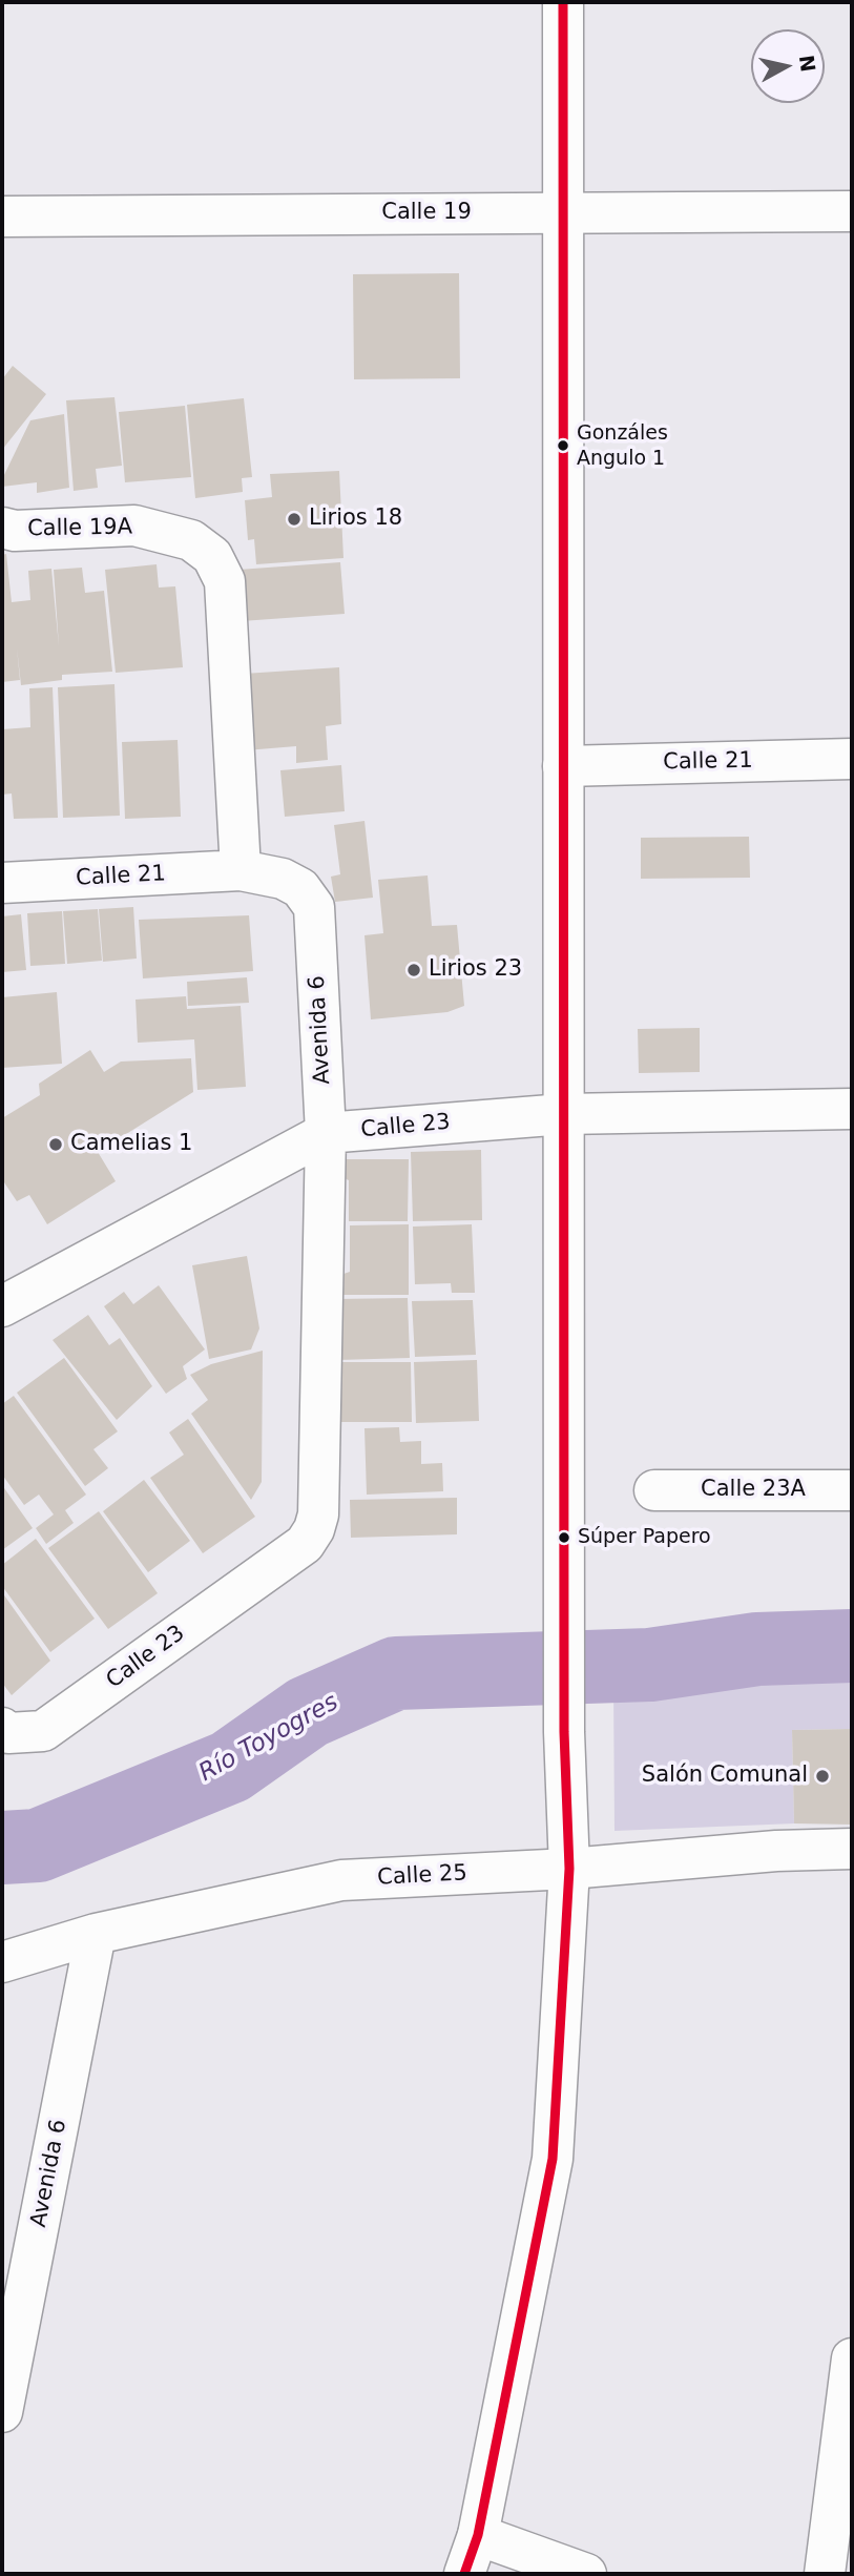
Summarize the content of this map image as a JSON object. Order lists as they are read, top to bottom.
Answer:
{
  "streets": {
    "street": [
      "Calle 19",
      "Calle 19A",
      "Calle 21",
      "Avenida 6",
      "Calle 23",
      "Calle 23A",
      "Calle 25"
    ]
  },
  "crossings": [
    ["Calle 19A", "Calle 21"],
    ["Calle 19A", "Avenida 6"],
    ["Calle 21", "Avenida 6"],
    ["Avenida 6", "Calle 23"],
    ["Avenida 6", "Calle 25"]
  ],
  "water": ["Río Toyogres"],
  "places": [
    "Gonzáles Angulo 1",
    "Lirios 18",
    "Lirios 23",
    "Camelias 1",
    "Súper Papero",
    "Salón Comunal"
  ],
  "north": "right"
}
